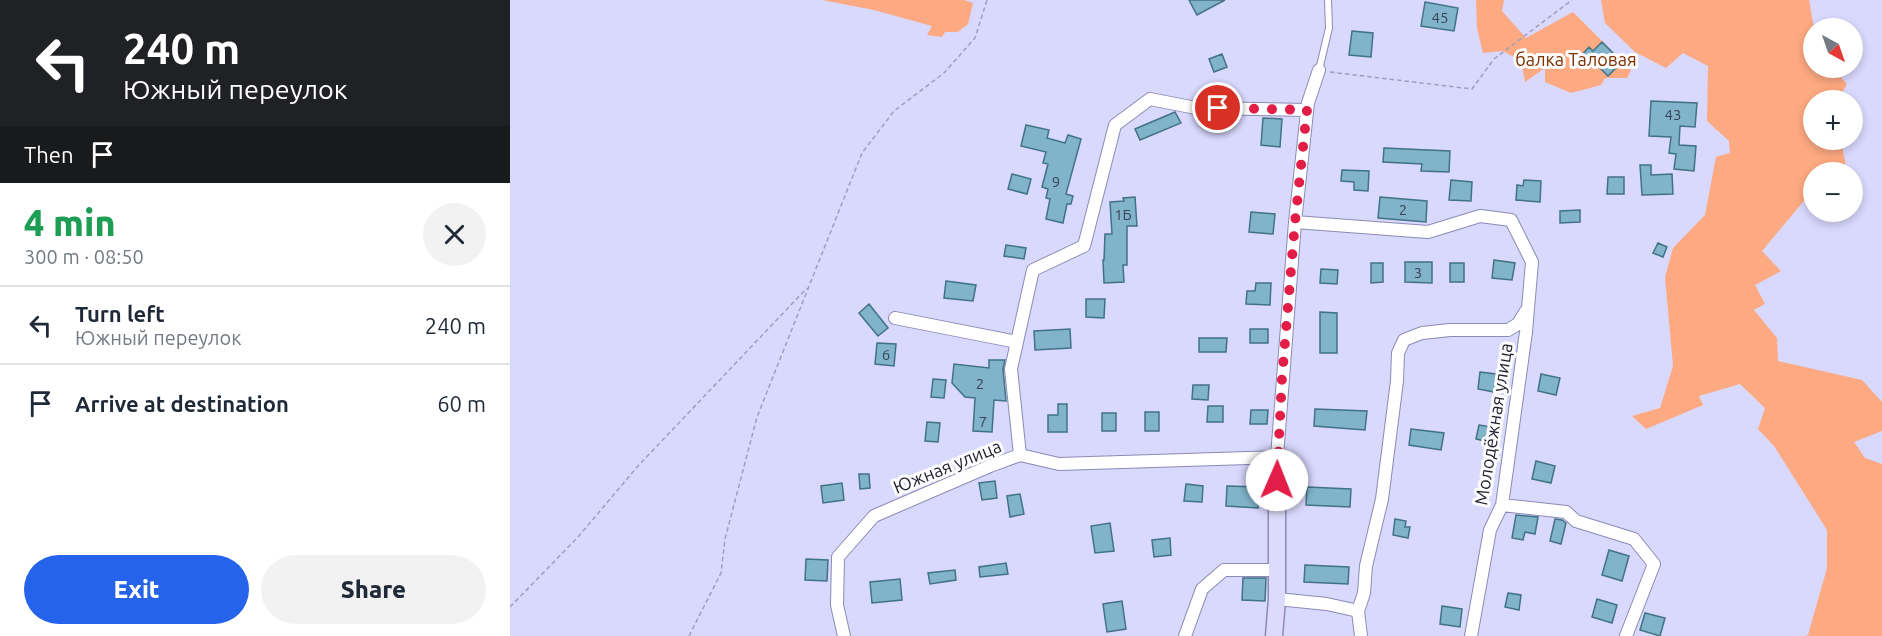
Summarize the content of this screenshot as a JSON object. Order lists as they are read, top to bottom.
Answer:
{
  "streets": {
    "street": ["Молодёжная улица", "Южная улица"]
  },
  "parks": ["балка Таловая"],
  "house_numbers": [
    "45",
    "43",
    "9",
    "2",
    "1Б",
    "3",
    "6",
    "2",
    "7"
  ],
  "north": "bottom right",
  "page": {
    "turn": ["240 m", "Южный переулок"],
    "map_buttons": ["+", "−"],
    "then": "Then",
    "heading": ["4 min", "300 m · 08:50"],
    "list": [
      {
        "name": "Turn left",
        "note": "Южный переулок",
        "value": "240 m"
      },
      {
        "name": "Arrive at destination",
        "value": "60 m"
      }
    ],
    "buttons": ["Exit", "Share"]
  }
}
